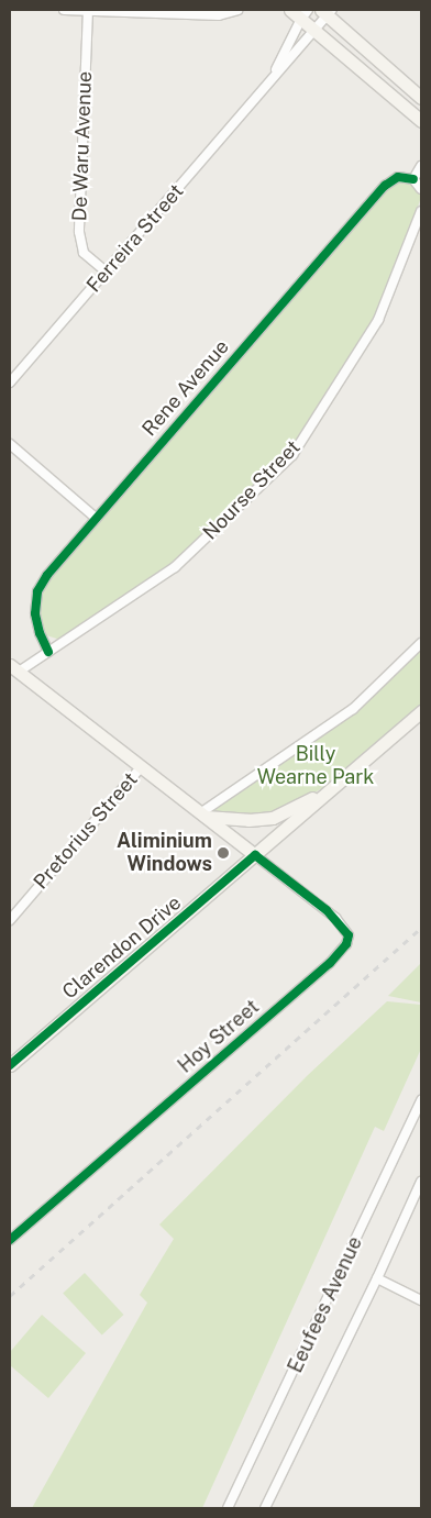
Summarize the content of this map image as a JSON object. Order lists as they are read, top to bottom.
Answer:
{
  "streets": {
    "main road": ["Clarendon Drive"],
    "street": [
      "De Waru Avenue",
      "Ferreira Street",
      "Rene Avenue",
      "Nourse Street",
      "Pretorius Street",
      "Hoy Street",
      "Eeufees Avenue"
    ]
  },
  "crossings": [
    ["De Waru Avenue", "Ferreira Street"],
    ["Rene Avenue", "Nourse Street"],
    ["Clarendon Drive", "Hoy Street"]
  ],
  "parks": ["Billy Wearne Park"],
  "places": ["Aliminium Windows"]
}
